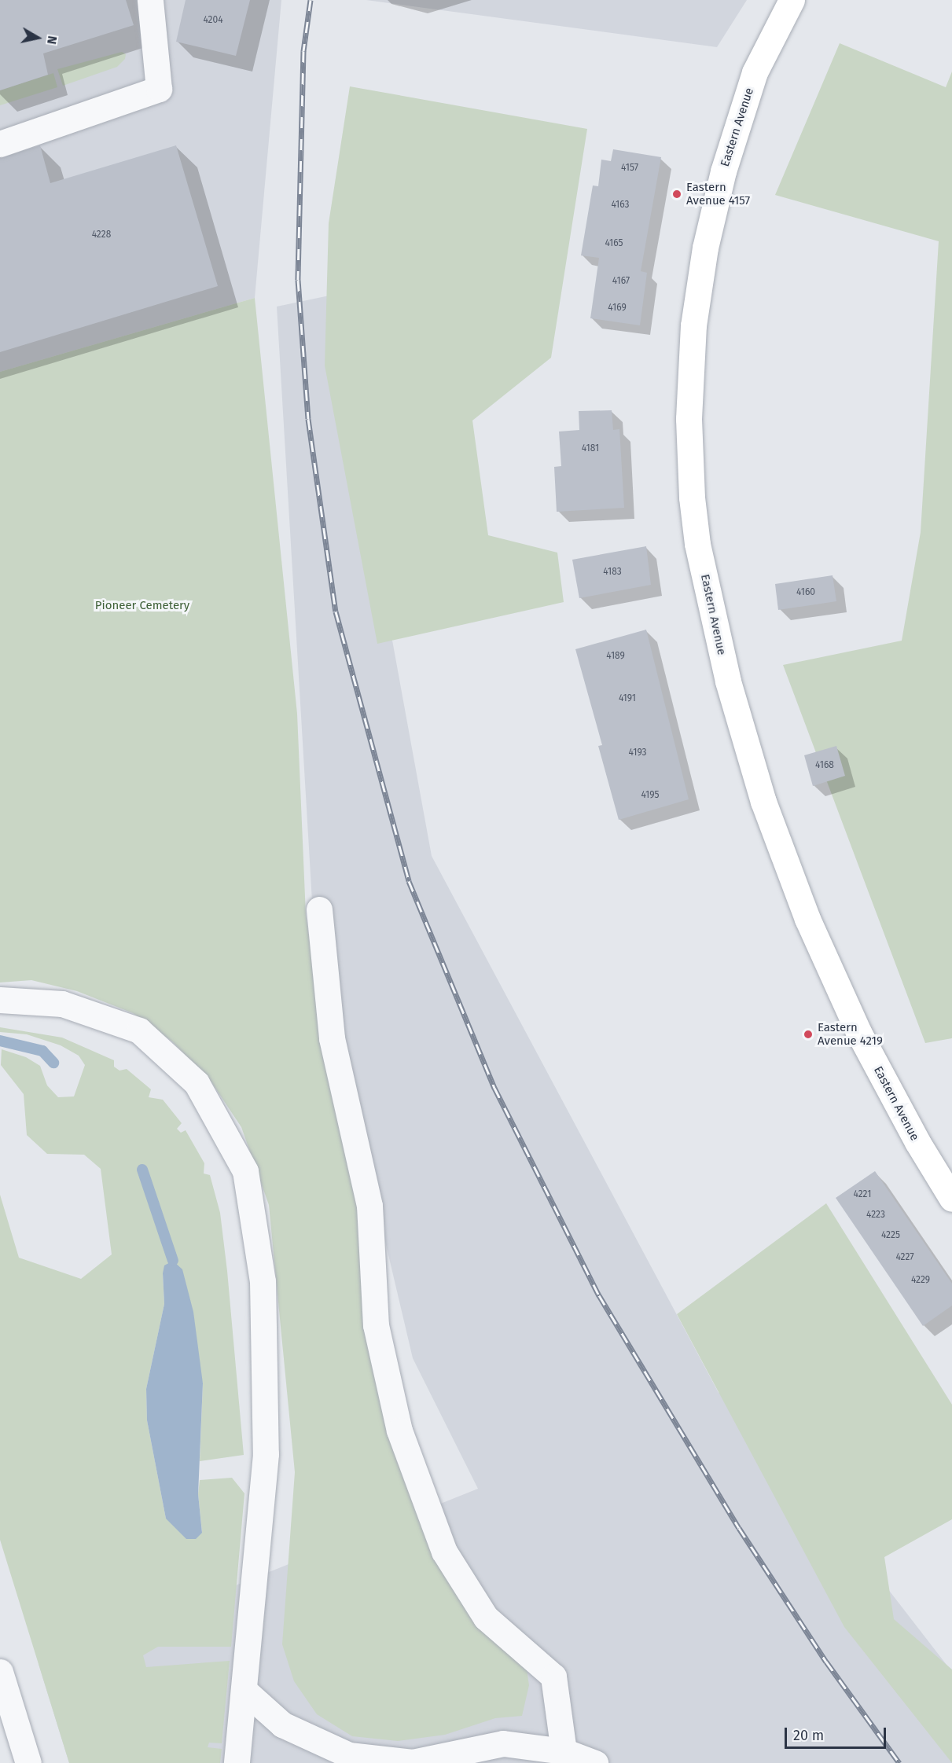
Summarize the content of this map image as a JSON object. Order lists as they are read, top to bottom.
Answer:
{
  "streets": {
    "main road": ["Eastern Avenue"]
  },
  "parks": ["Pioneer Cemetery"],
  "places": ["Eastern Avenue 4157", "Eastern Avenue 4219"],
  "house_numbers": [
    "4204",
    "4157",
    "4163",
    "4228",
    "4165",
    "4167",
    "4169",
    "4181",
    "4183",
    "4160",
    "4189",
    "4191",
    "4193",
    "4168",
    "4195",
    "4221",
    "4223",
    "4225",
    "4227",
    "4229"
  ],
  "scale_bar": "20 m",
  "north": "right"
}
